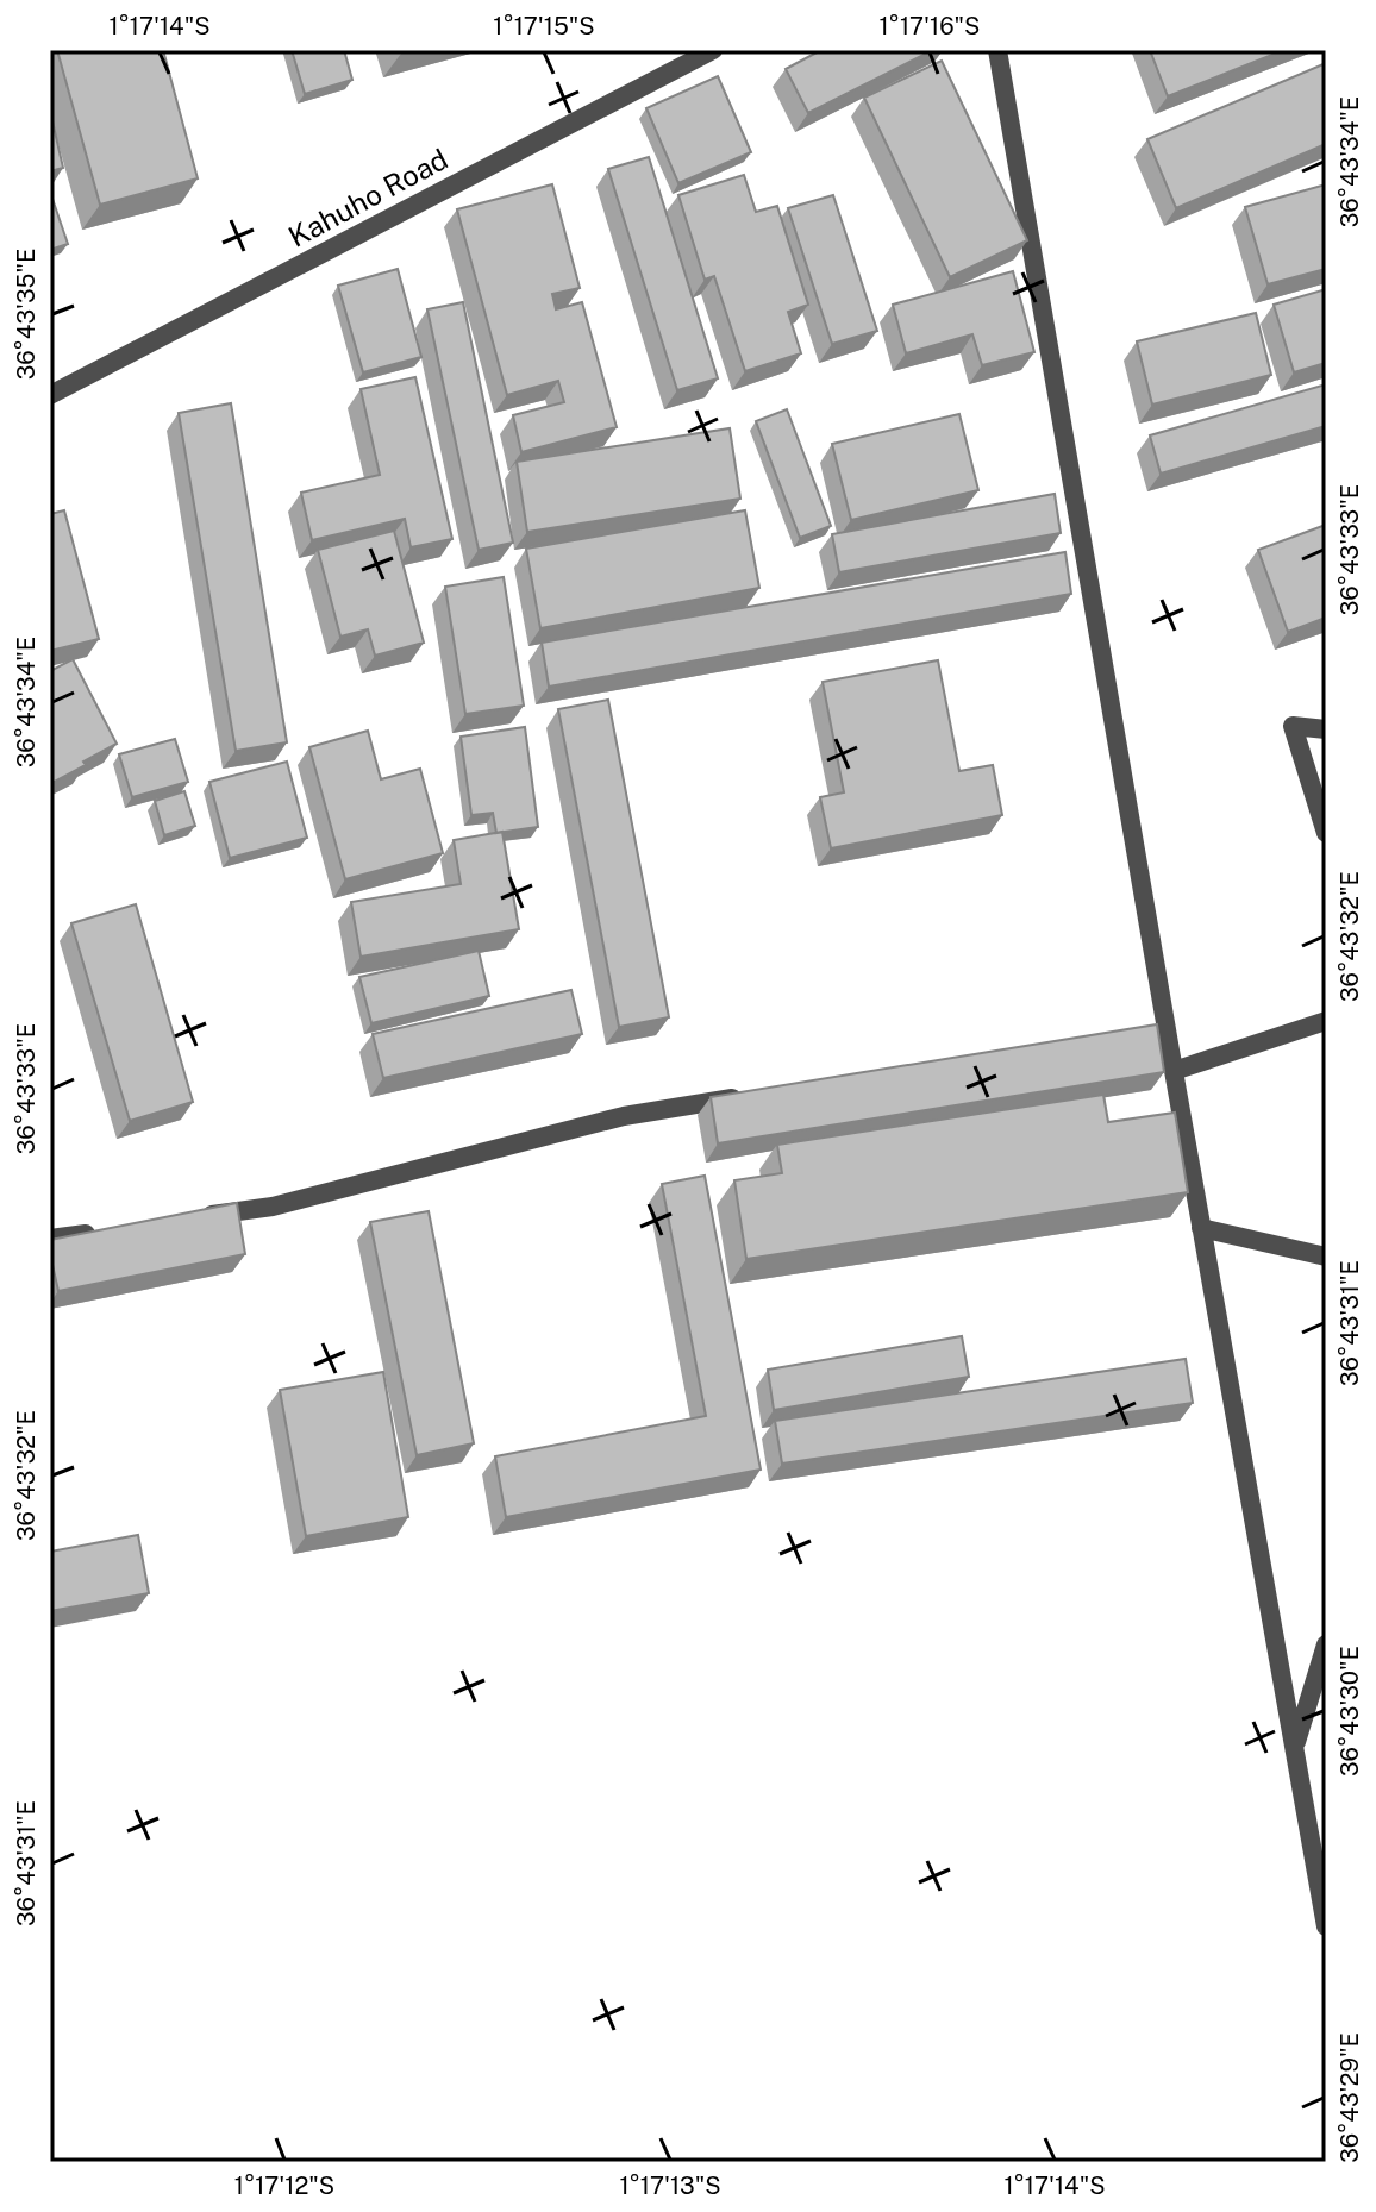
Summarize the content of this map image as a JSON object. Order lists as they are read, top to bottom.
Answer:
{
  "streets": {
    "street": ["Kahuho Road"]
  },
  "coordinates": [
    "1°17'14\"S",
    "1°17'15\"S",
    "1°17'16\"S",
    "36°43'34\"E",
    "36°43'35\"E",
    "36°43'33\"E",
    "36°43'32\"E",
    "36°43'31\"E",
    "36°43'30\"E",
    "36°43'29\"E",
    "1°17'12\"S",
    "1°17'13\"S"
  ]
}
